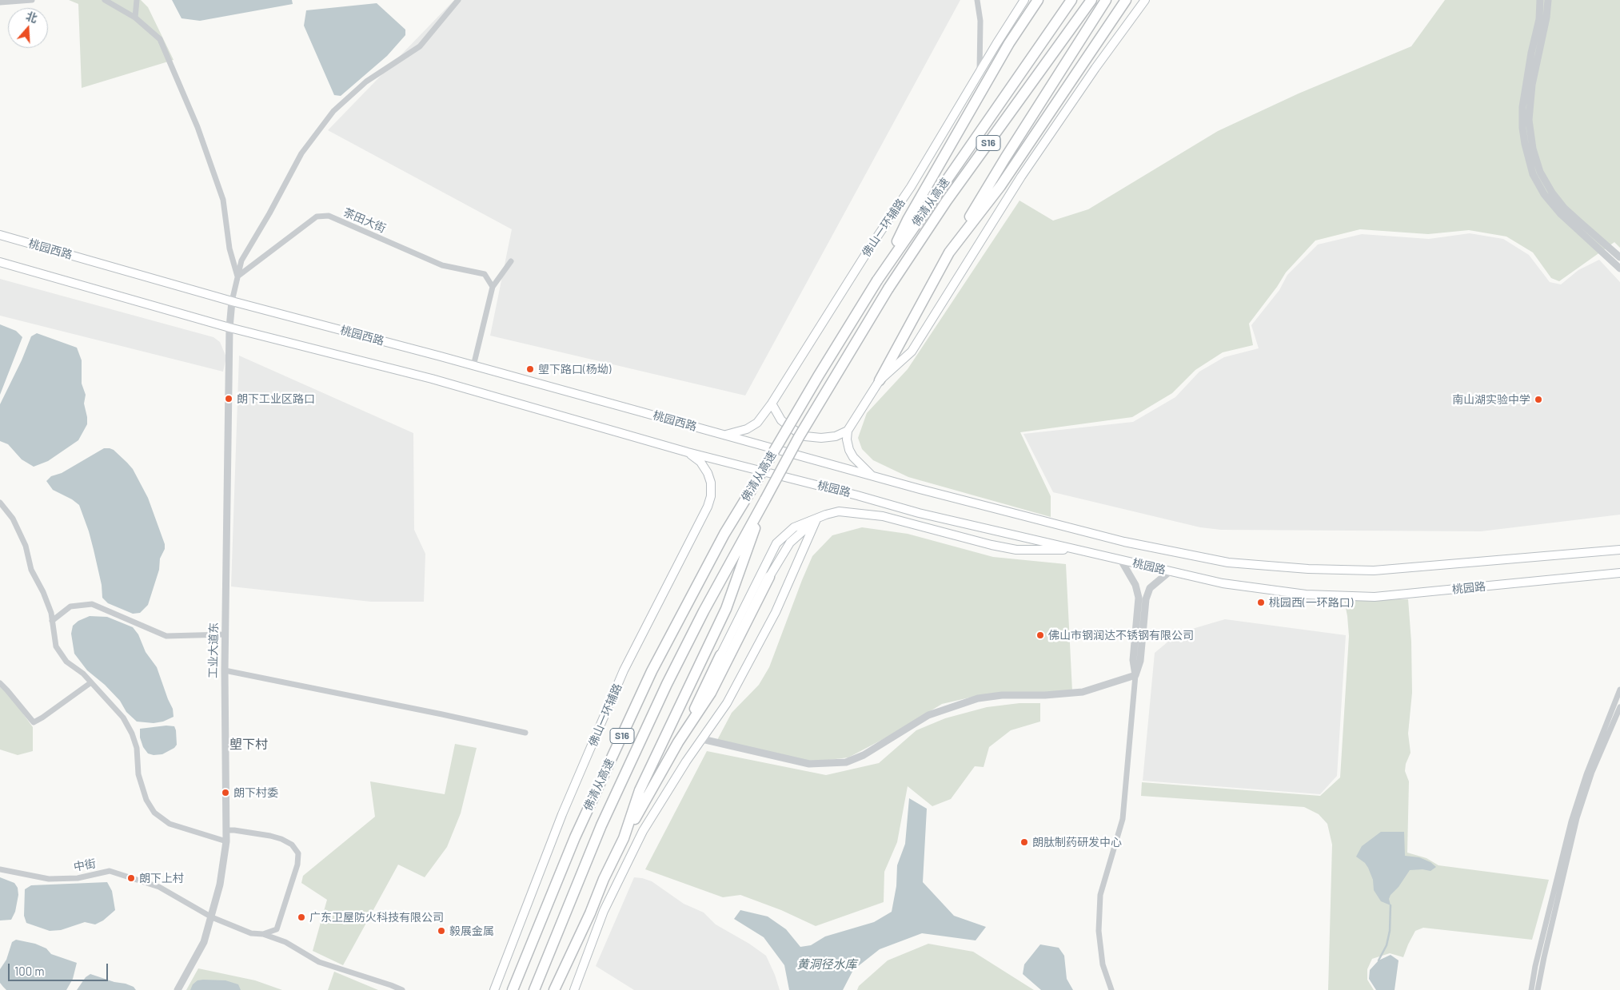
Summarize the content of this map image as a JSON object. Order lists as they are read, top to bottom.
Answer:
{
  "streets": {
    "highway": ["S16", "佛清从高速"],
    "main road": ["佛山一环辅路", "桃园西路", "桃园路"],
    "street": ["茶田大街", "工业大道东", "中街"]
  },
  "crossings": [
    ["佛山一环辅路", "桃园西路"],
    ["佛山一环辅路", "桃园路"],
    ["桃园西路", "桃园路"],
    ["桃园西路", "工业大道东"],
    ["工业大道东", "中街"]
  ],
  "districts": ["塱下村"],
  "water": ["黄洞径水库"],
  "places": [
    "塱下路口(杨坳)",
    "朗下工业区路口",
    "南山湖实验中学",
    "桃园西(一环路口)",
    "佛山市钢润达不锈钢有限公司",
    "朗下村委",
    "朗肽制药研发中心",
    "朗下上村",
    "广东卫屋防火科技有限公司",
    "毅展金属"
  ],
  "scale_bar": "100 m",
  "north": "top"
}
